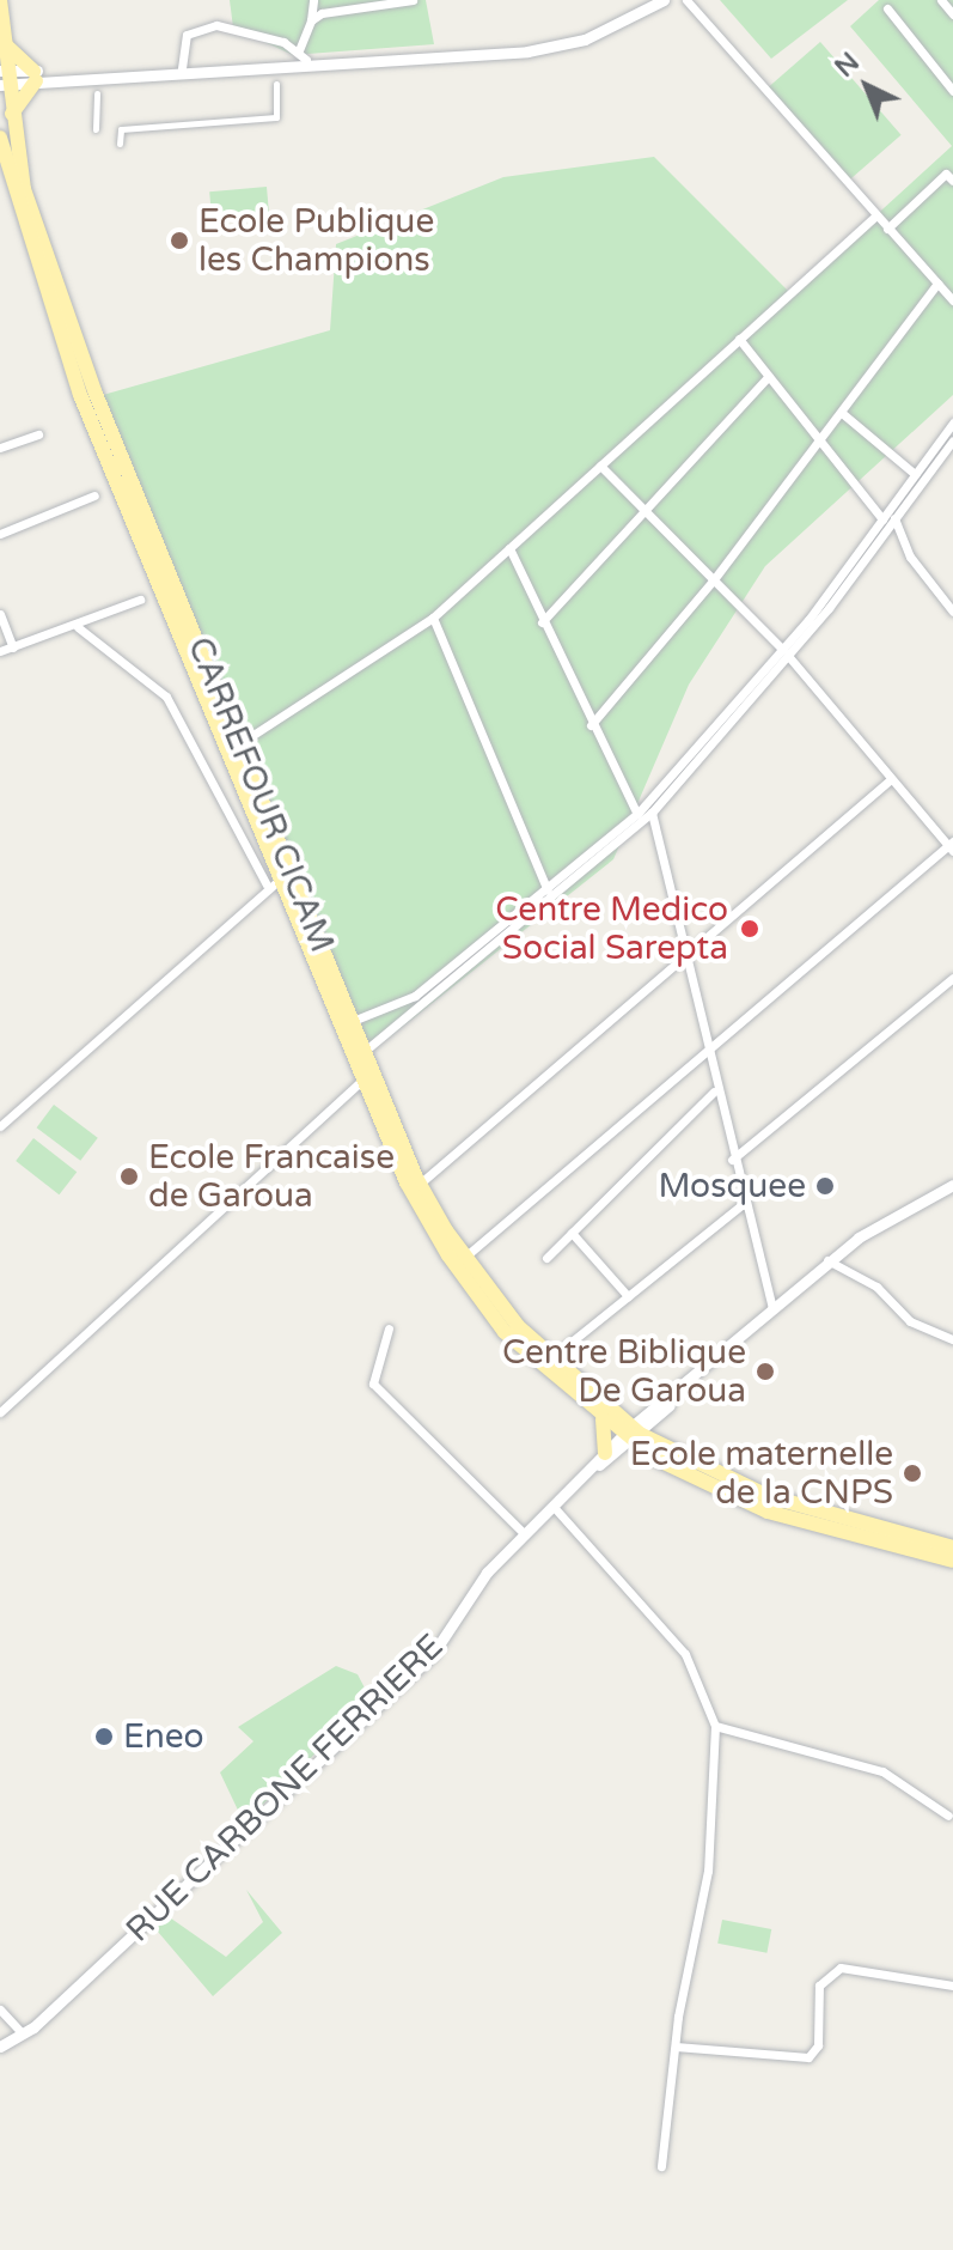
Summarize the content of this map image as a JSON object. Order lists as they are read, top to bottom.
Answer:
{
  "streets": {
    "main road": ["CARREFOUR CICAM"],
    "street": ["RUE CARBONE FERRIERE"]
  },
  "crossings": [
    ["CARREFOUR CICAM", "RUE CARBONE FERRIERE"]
  ],
  "places": [
    "Ecole Publique les Champions",
    "Centre Medico Social Sarepta",
    "Ecole Francaise de Garoua",
    "Mosquee",
    "Centre Biblique De Garoua",
    "Ecole maternelle de la CNPS",
    "Eneo"
  ],
  "north": "top left"
}
